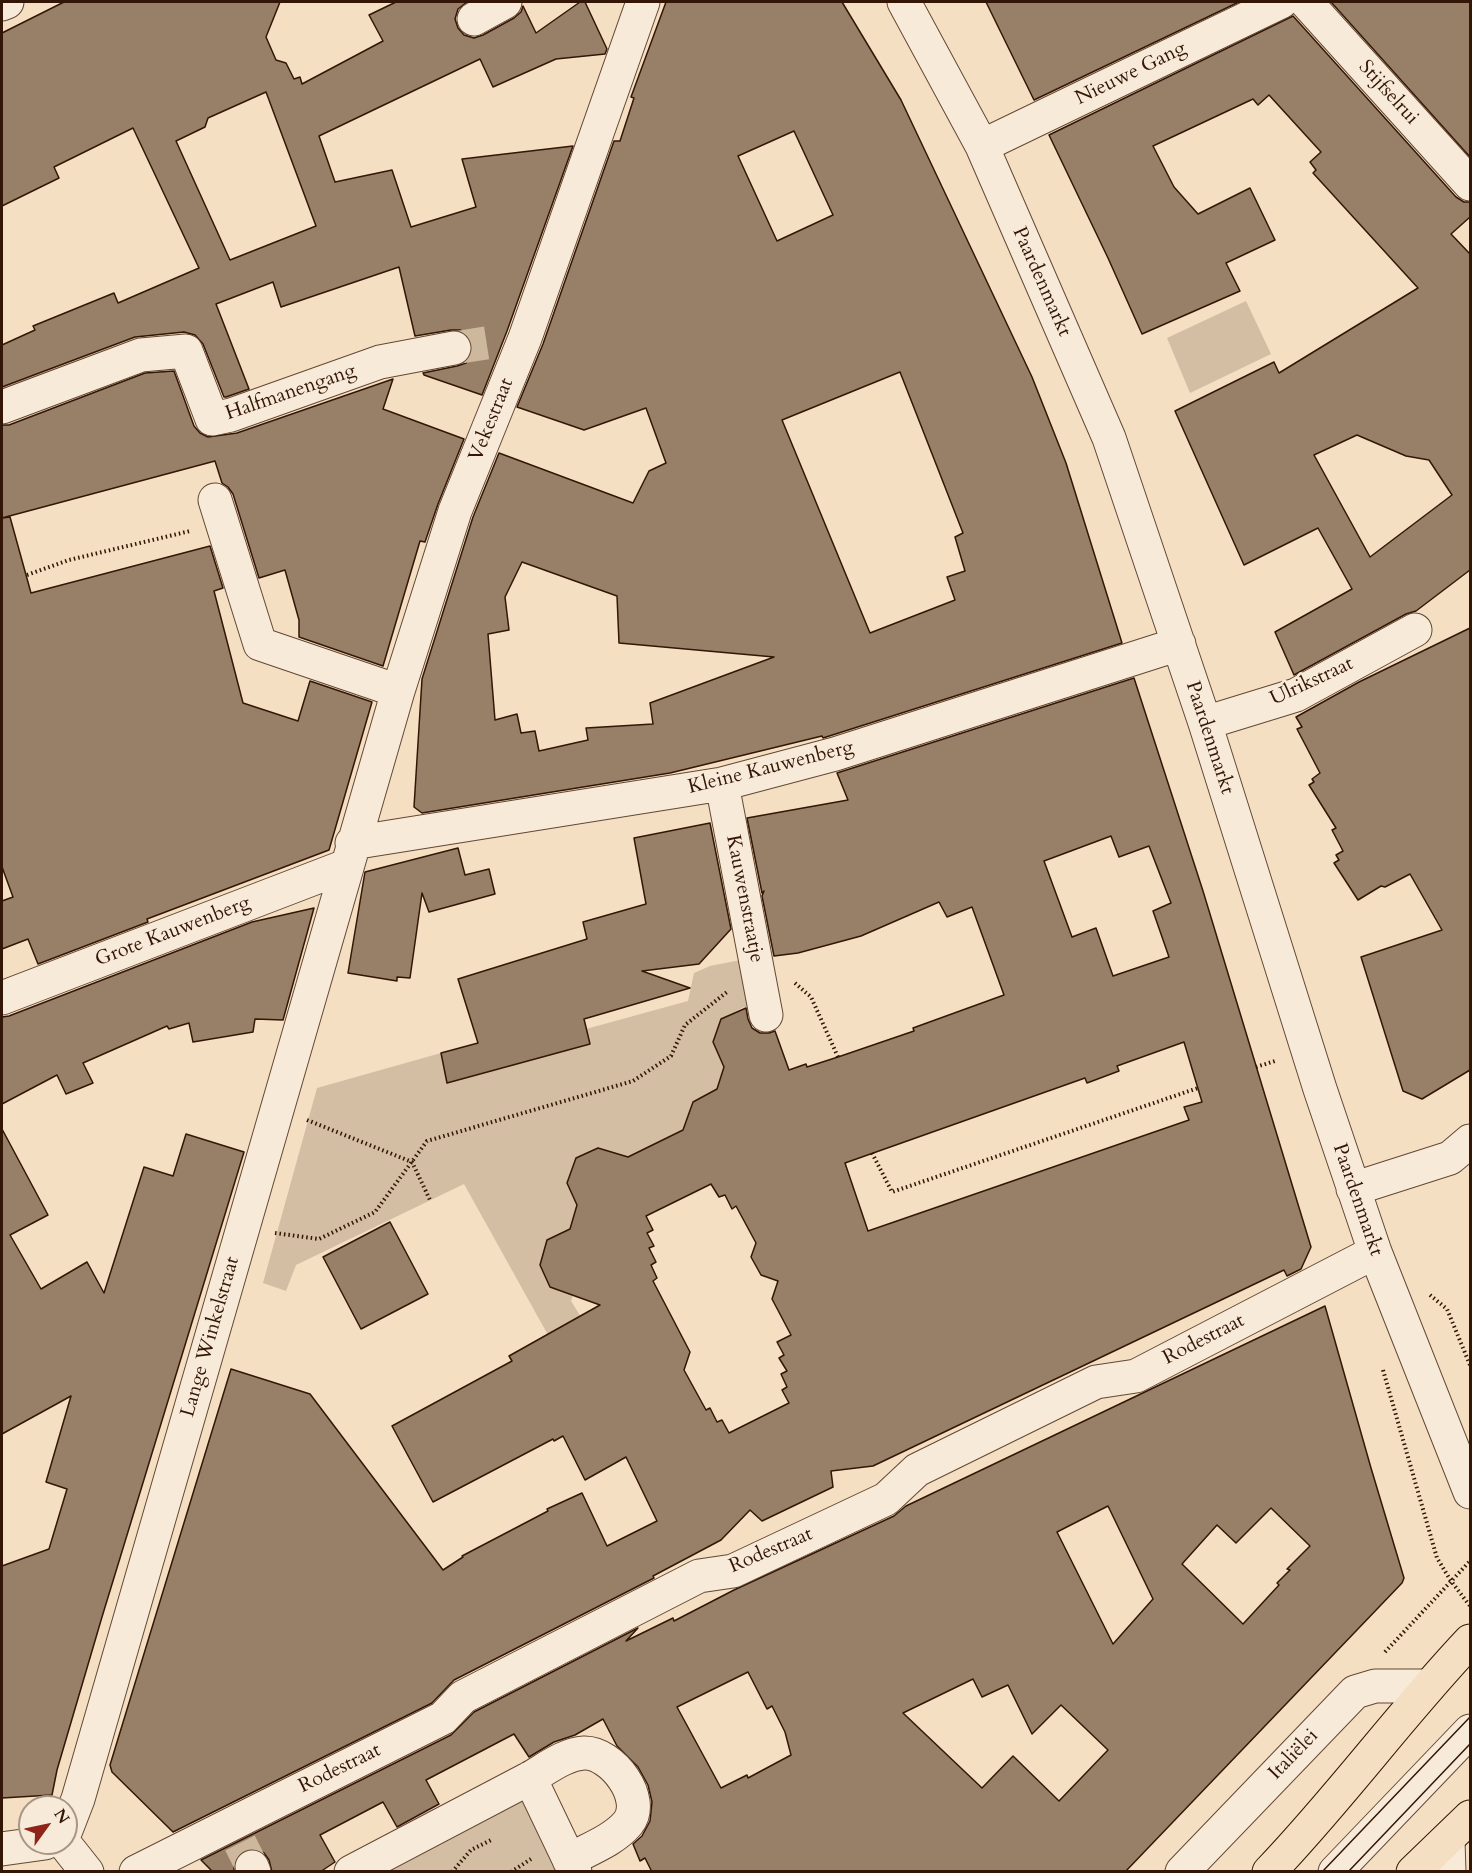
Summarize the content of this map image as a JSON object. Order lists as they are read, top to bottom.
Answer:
{
  "streets": {
    "street": [
      "Nieuwe Gang",
      "Stijfselrui",
      "Paardenmarkt",
      "Halfmanengang",
      "Vekestraat",
      "Ulrikstraat",
      "Kleine Kauwenberg",
      "Kauwenstraatje",
      "Grote Kauwenberg",
      "Lange Winkelstraat",
      "Rodestraat",
      "Italiëlei"
    ]
  },
  "crossings": [
    ["Nieuwe Gang", "Paardenmarkt"],
    ["Paardenmarkt", "Ulrikstraat"],
    ["Paardenmarkt", "Kleine Kauwenberg"],
    ["Paardenmarkt", "Rodestraat"],
    ["Vekestraat", "Kleine Kauwenberg"],
    ["Vekestraat", "Grote Kauwenberg"],
    ["Vekestraat", "Lange Winkelstraat"],
    ["Kleine Kauwenberg", "Kauwenstraatje"],
    ["Kleine Kauwenberg", "Grote Kauwenberg"],
    ["Kleine Kauwenberg", "Lange Winkelstraat"],
    ["Grote Kauwenberg", "Lange Winkelstraat"]
  ],
  "north": "top right"
}
